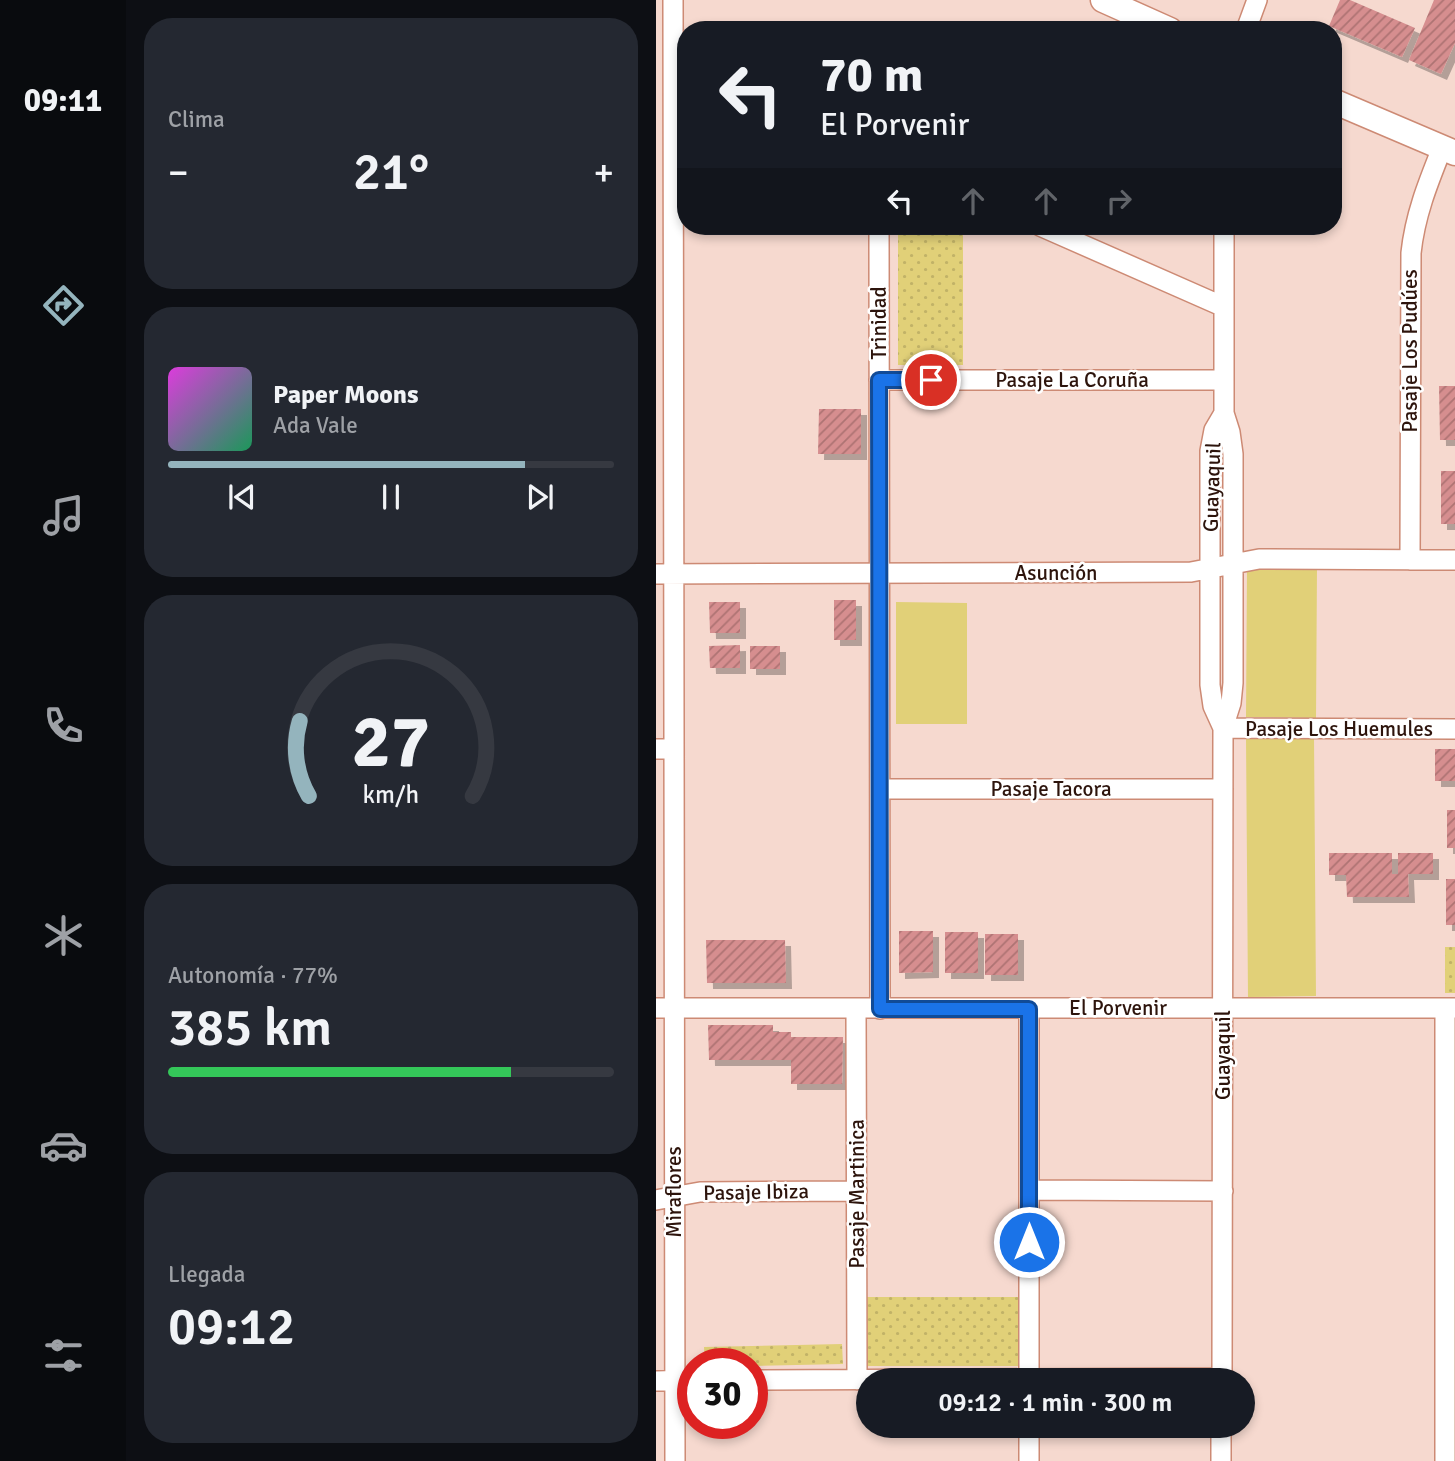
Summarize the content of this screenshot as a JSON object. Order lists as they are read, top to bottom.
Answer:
{
  "streets": {
    "street": [
      "Trinidad",
      "Pasaje Los Pudúes",
      "Pasaje La Coruña",
      "Guayaquil",
      "Asunción",
      "Pasaje Los Huemules",
      "Pasaje Tacora",
      "El Porvenir",
      "Miraflores",
      "Pasaje Ibiza",
      "Pasaje Martinica"
    ]
  },
  "crossings": [
    ["Trinidad", "Pasaje La Coruña"],
    ["Trinidad", "Asunción"],
    ["Trinidad", "Pasaje Tacora"],
    ["Trinidad", "El Porvenir"],
    ["Pasaje Los Pudúes", "Asunción"],
    ["Pasaje La Coruña", "Guayaquil"],
    ["Guayaquil", "Asunción"],
    ["Guayaquil", "Pasaje Los Huemules"],
    ["Guayaquil", "Pasaje Tacora"],
    ["Guayaquil", "El Porvenir"],
    ["Asunción", "Miraflores"],
    ["El Porvenir", "Miraflores"],
    ["El Porvenir", "Pasaje Martinica"],
    ["Miraflores", "Pasaje Ibiza"],
    ["Pasaje Ibiza", "Pasaje Martinica"]
  ],
  "page": {
    "tabs": "09:11",
    "tile": [
      "Clima",
      ["Autonomía · 77%", "385 km"],
      ["Llegada", "09:12"]
    ],
    "turn": ["70 m", "El Porvenir"],
    "heat": ["−", "21°", "+"],
    "song": ["Paper Moons", "Ada Vale"],
    "limit": "30",
    "trip": "09:12 · 1 min · 300 m",
    "gauge": ["27", "km/h"]
  }
}
